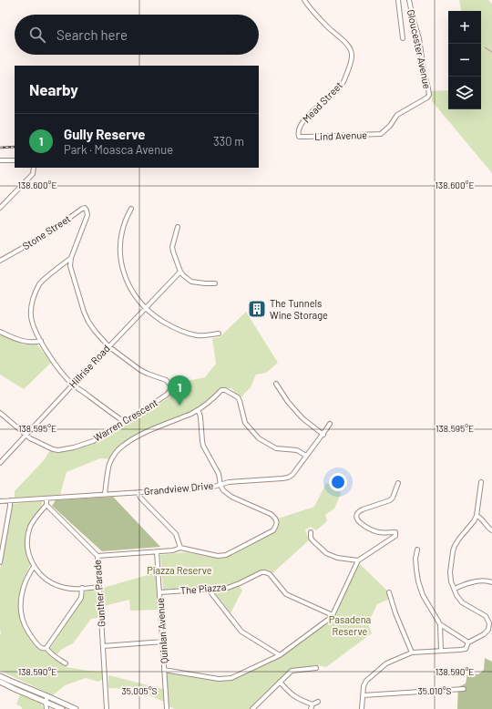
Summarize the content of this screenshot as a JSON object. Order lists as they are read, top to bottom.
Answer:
{
  "streets": {
    "street": [
      "Gloucester Avenue",
      "Mead Street",
      "Lind Avenue",
      "Stone Street",
      "Hillrise Road",
      "Warren Crescent",
      "Grandview Drive",
      "The Piazza",
      "Gunther Parade",
      "Quinlan Avenue"
    ]
  },
  "crossings": [
    ["Gloucester Avenue", "Lind Avenue"],
    ["Mead Street", "Lind Avenue"],
    ["Hillrise Road", "Warren Crescent"],
    ["The Piazza", "Quinlan Avenue"]
  ],
  "parks": ["Piazza Reserve", "Pasadena Reserve"],
  "places": {
    "building": ["The Tunnels Wine Storage"]
  },
  "page": {
    "map_buttons": ["+", "−"],
    "search": "Search here",
    "heading": "Nearby",
    "list": [
      {
        "mark": "1",
        "name": "Gully Reserve",
        "note": "Park · Moasca Avenue",
        "value": "330 m"
      }
    ],
    "pins": "1"
  },
  "coordinates": [
    "138.600°E",
    "138.595°E",
    "138.590°E",
    "35.005°S",
    "35.010°S"
  ]
}
